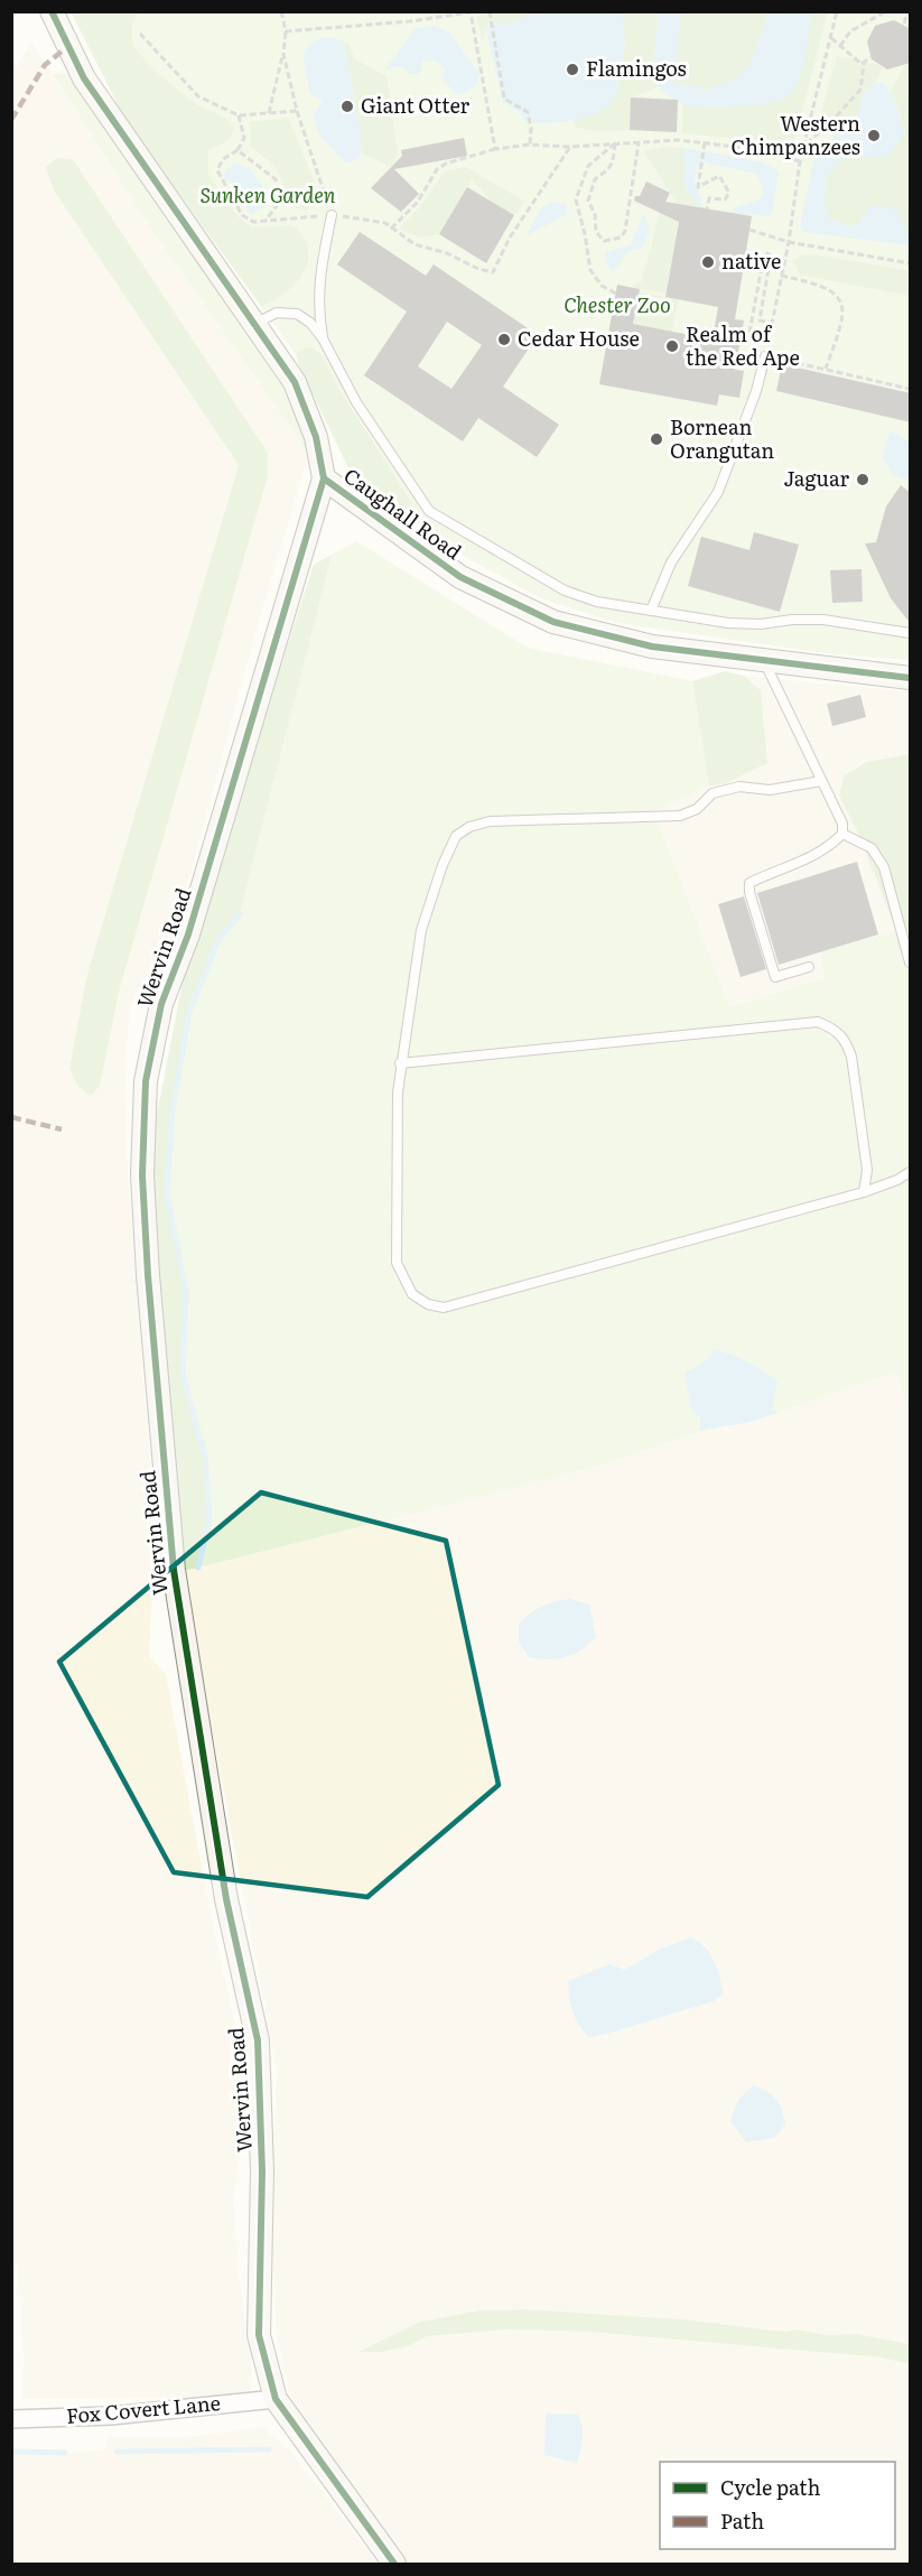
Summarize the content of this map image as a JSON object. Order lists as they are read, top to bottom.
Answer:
{
  "streets": {
    "street": ["Caughall Road", "Wervin Road", "Fox Covert Lane"]
  },
  "crossings": [
    ["Caughall Road", "Wervin Road"],
    ["Wervin Road", "Fox Covert Lane"]
  ],
  "parks": ["Sunken Garden", "Chester Zoo"],
  "places": [
    "Flamingos",
    "Giant Otter",
    "Western Chimpanzees",
    "native",
    "Cedar House",
    "Realm of the Red Ape",
    "Bornean Orangutan",
    "Jaguar"
  ],
  "legend": ["Cycle path", "Path"]
}
